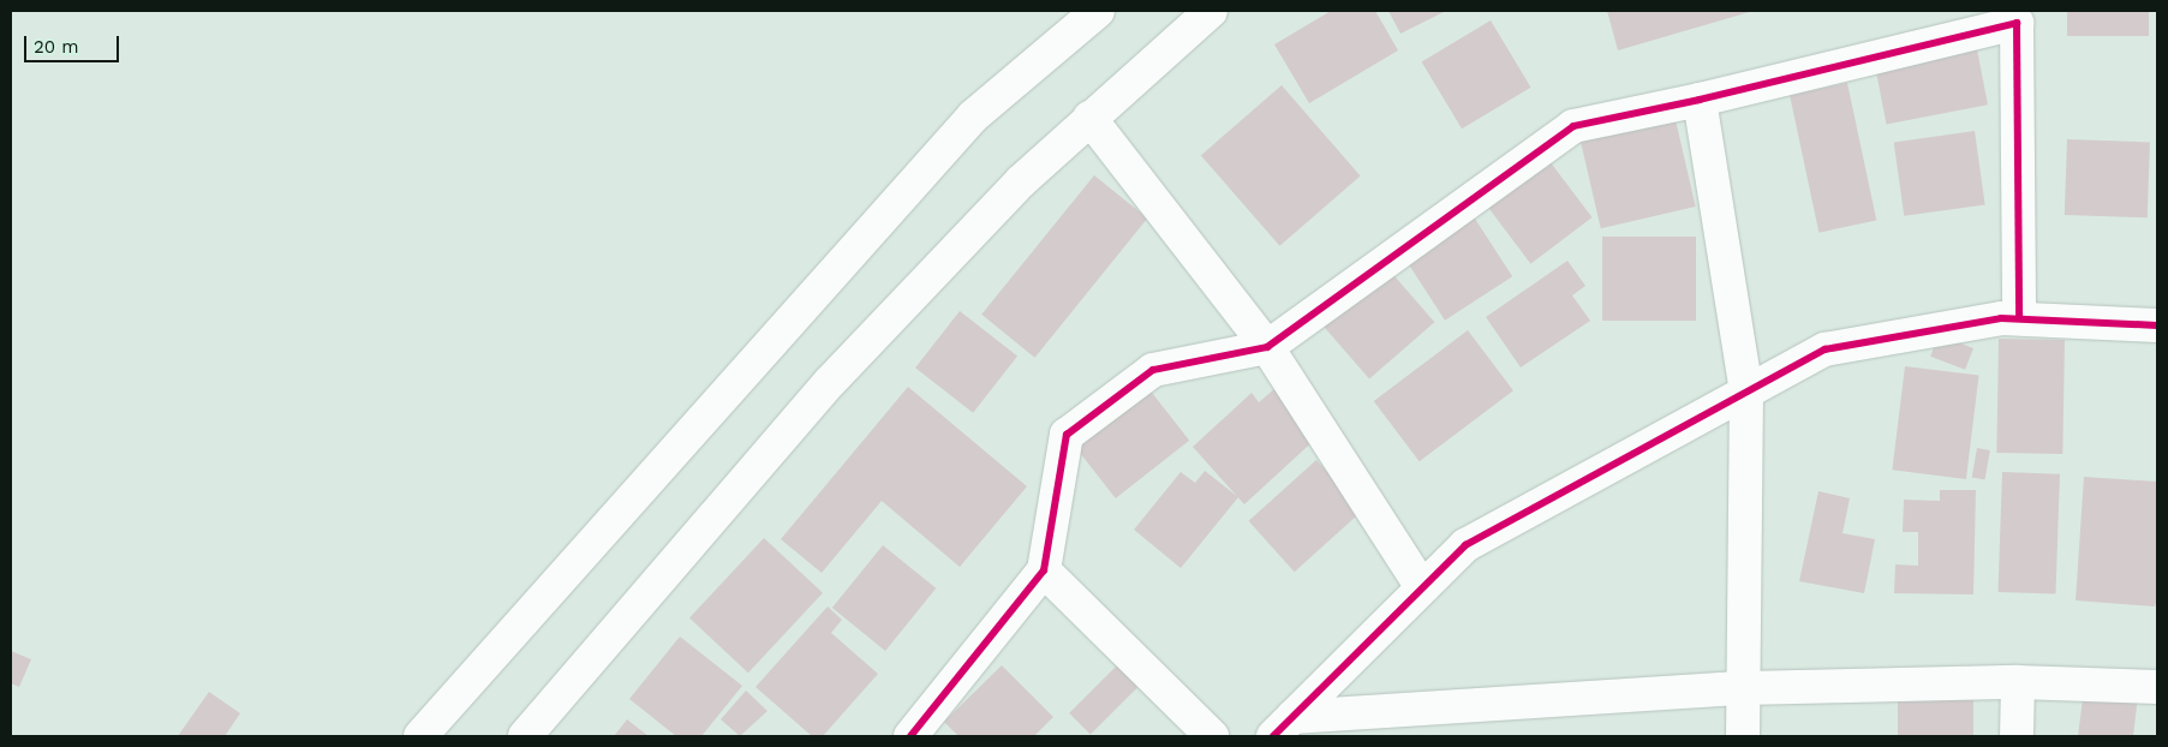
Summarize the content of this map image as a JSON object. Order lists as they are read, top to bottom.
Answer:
{
  "scale_bar": "20 m"
}
